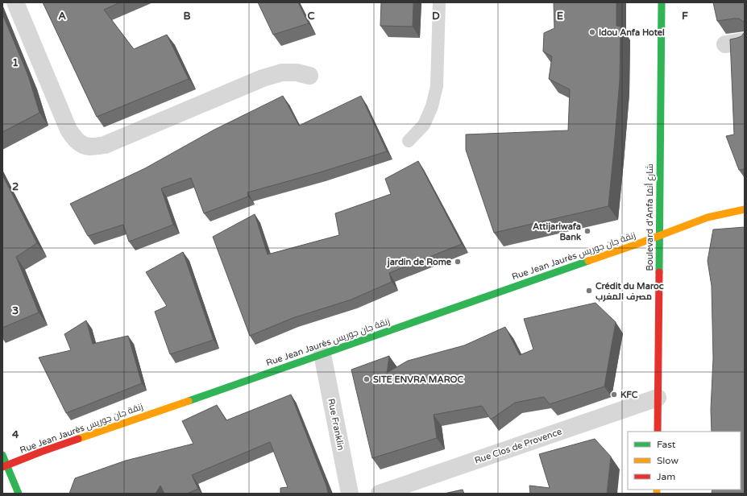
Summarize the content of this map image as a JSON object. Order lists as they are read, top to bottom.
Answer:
{
  "streets": {
    "street": [
      "Boulevard d'Anfa شارع أنفا",
      "Rue Jean Jaurès زنقة جان جوريس",
      "Rue Franklin",
      "Rue Clos de Provence"
    ]
  },
  "crossings": [
    ["Boulevard d'Anfa شارع أنفا", "Rue Jean Jaurès زنقة جان جوريس"],
    ["Boulevard d'Anfa شارع أنفا", "Rue Clos de Provence"],
    ["Rue Jean Jaurès زنقة جان جوريس", "Rue Franklin"]
  ],
  "places": [
    "Idou Anfa Hotel",
    "Attijariwafa Bank",
    "jardin de Rome",
    "Crédit du Maroc مصرف المغرب",
    "SITE ENVRA MAROC",
    "KFC"
  ],
  "legend": ["Fast", "Slow", "Jam"],
  "grid": {
    "columns": [
      "A",
      "B",
      "C",
      "D",
      "E",
      "F"
    ],
    "rows": [
      "1",
      "2",
      "3",
      "4"
    ]
  }
}
